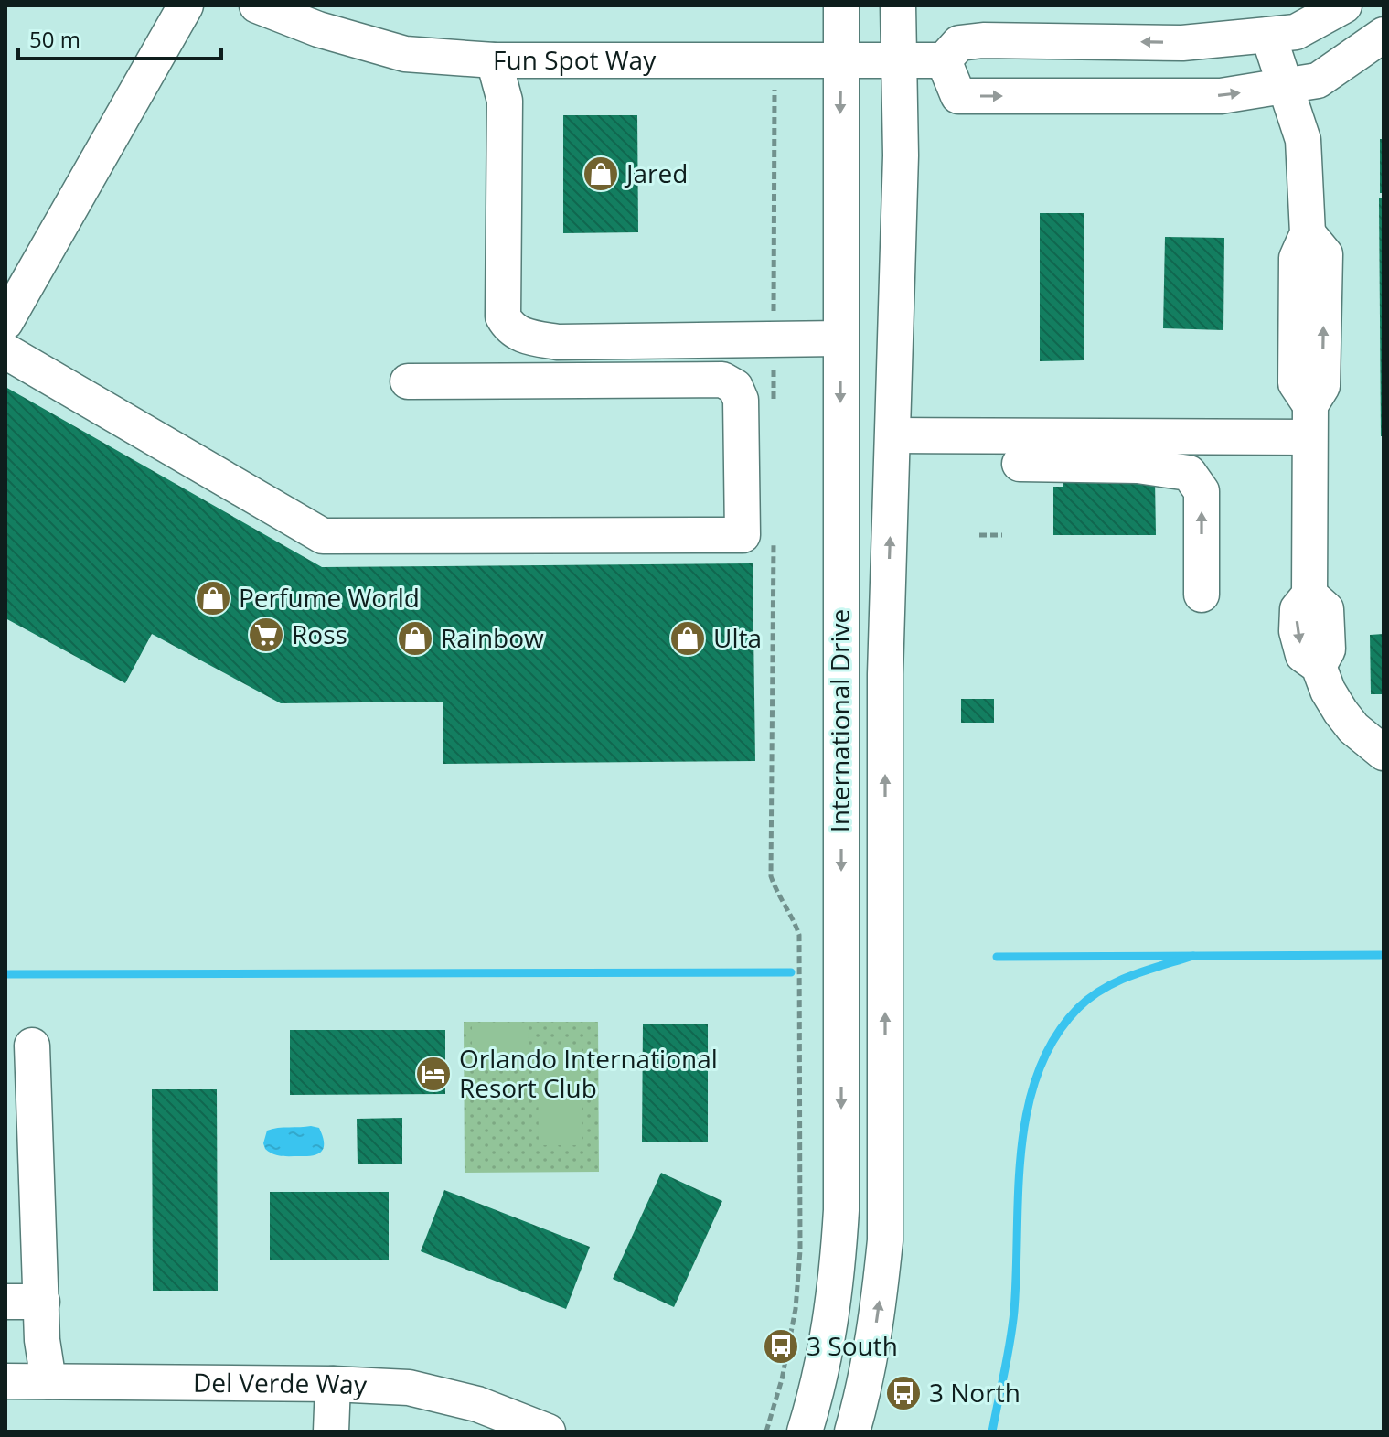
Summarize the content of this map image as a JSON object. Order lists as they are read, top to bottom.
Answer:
{
  "streets": {
    "street": ["Fun Spot Way", "International Drive", "Del Verde Way"]
  },
  "crossings": [
    ["Fun Spot Way", "International Drive"]
  ],
  "places": {
    "shop": [
      "Jared",
      "Perfume World",
      "Rainbow",
      "Ulta"
    ],
    "supermarket": ["Ross"],
    "hotel": ["Orlando International Resort Club"],
    "bus stop": ["3 South", "3 North"]
  },
  "scale_bar": "50 m"
}
